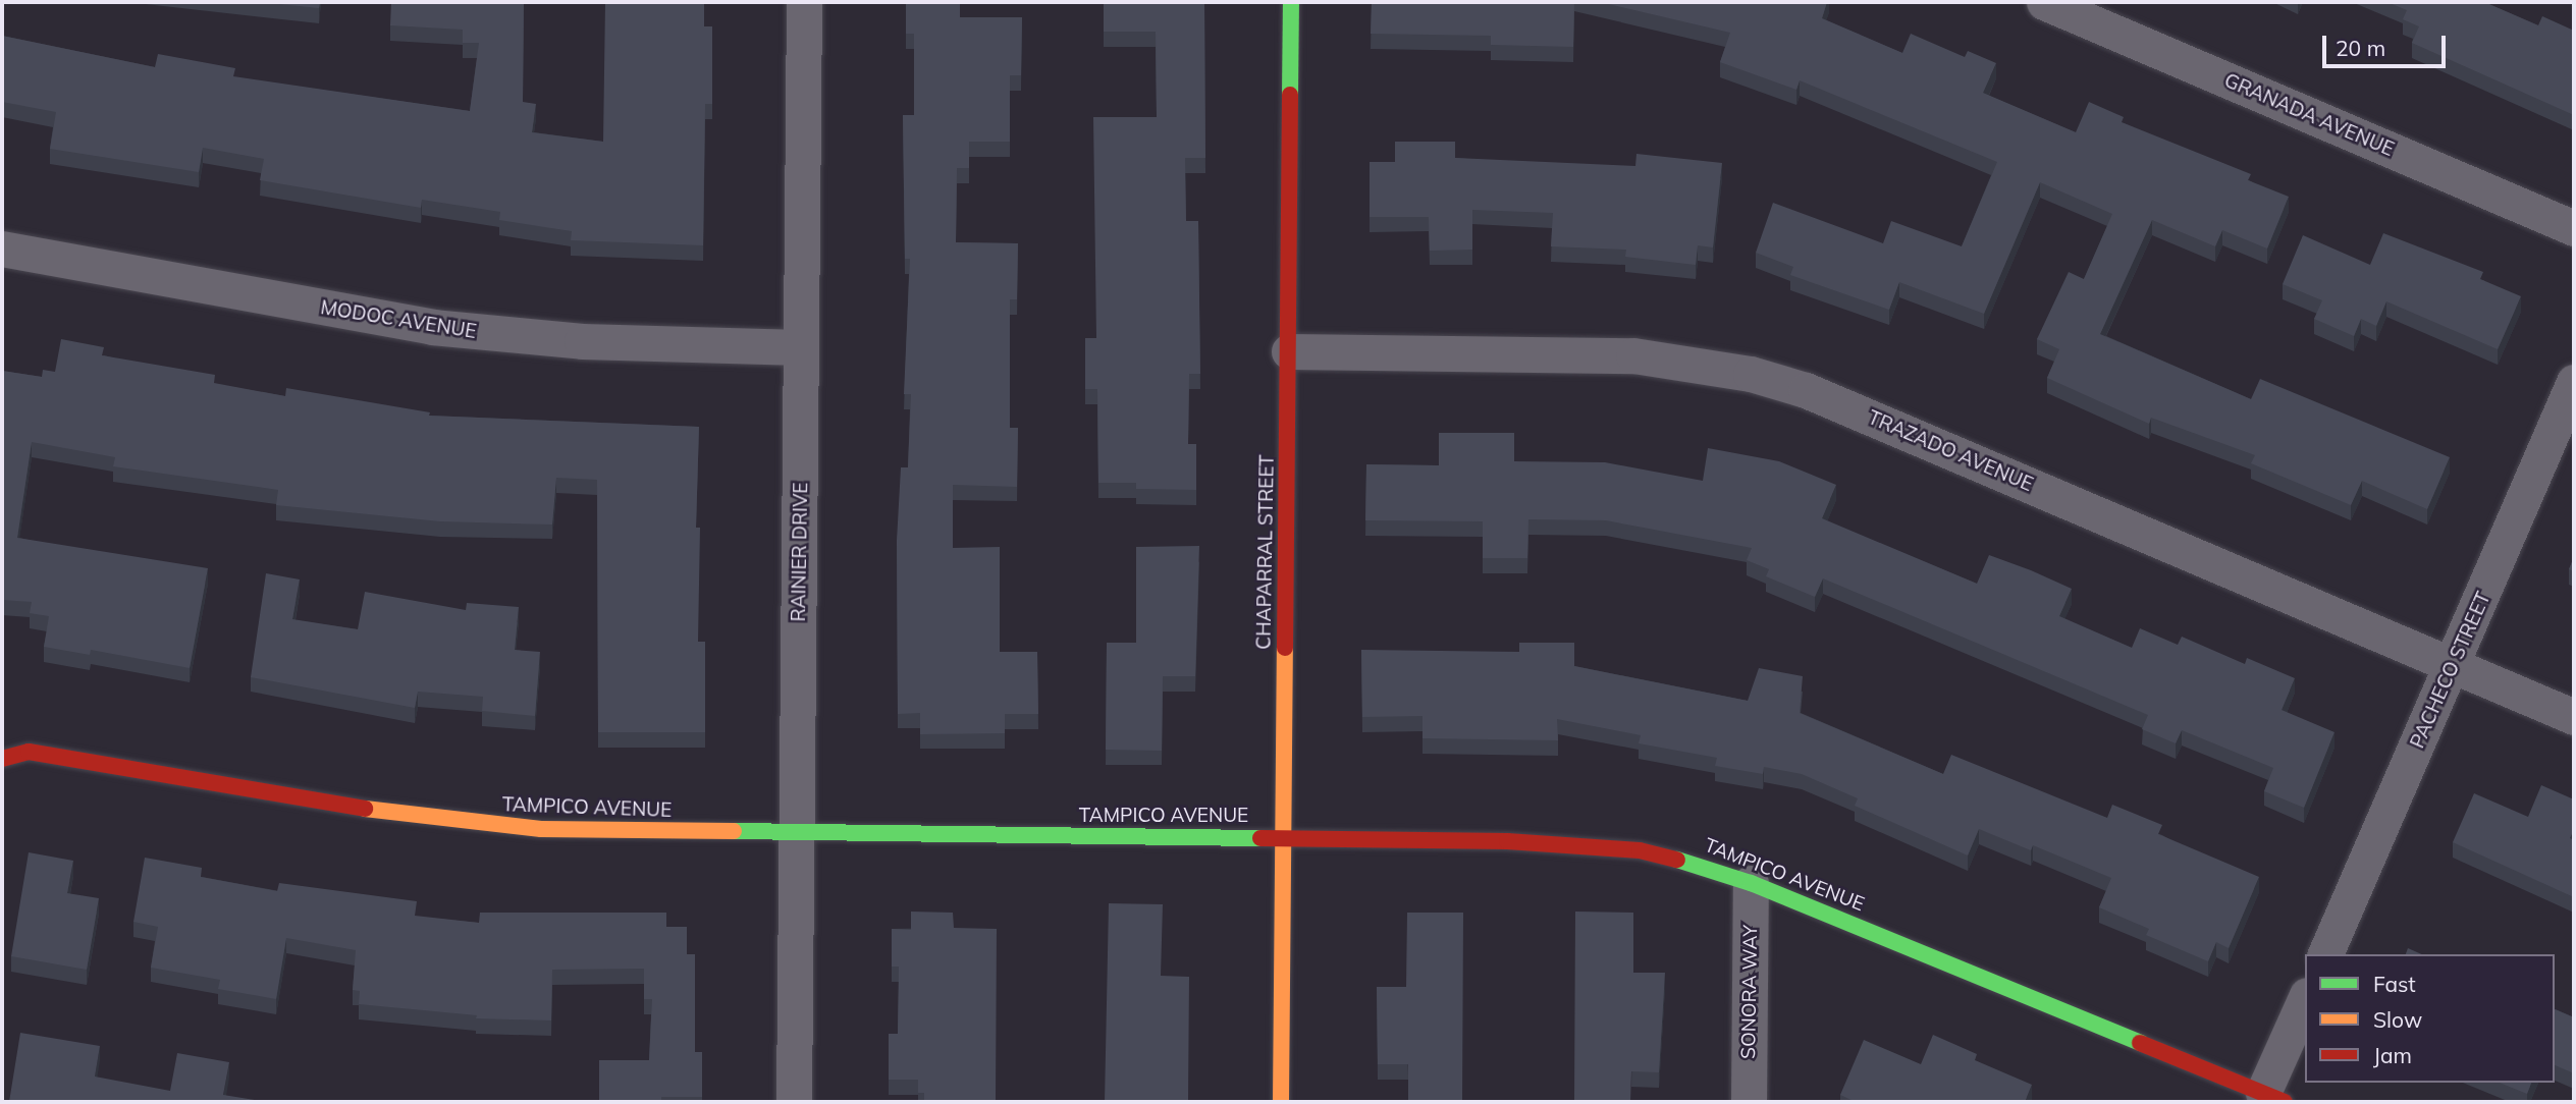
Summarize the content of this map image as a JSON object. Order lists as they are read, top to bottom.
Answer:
{
  "streets": {
    "street": [
      "GRANADA AVENUE",
      "MODOC AVENUE",
      "TRAZADO AVENUE",
      "RAINIER DRIVE",
      "CHAPARRAL STREET",
      "PACHECO STREET",
      "TAMPICO AVENUE",
      "SONORA WAY"
    ]
  },
  "crossings": [
    ["MODOC AVENUE", "RAINIER DRIVE"],
    ["TRAZADO AVENUE", "CHAPARRAL STREET"],
    ["TRAZADO AVENUE", "PACHECO STREET"],
    ["RAINIER DRIVE", "TAMPICO AVENUE"],
    ["CHAPARRAL STREET", "TAMPICO AVENUE"],
    ["TAMPICO AVENUE", "SONORA WAY"]
  ],
  "legend": ["Fast", "Slow", "Jam"],
  "scale_bar": "20 m"
}
